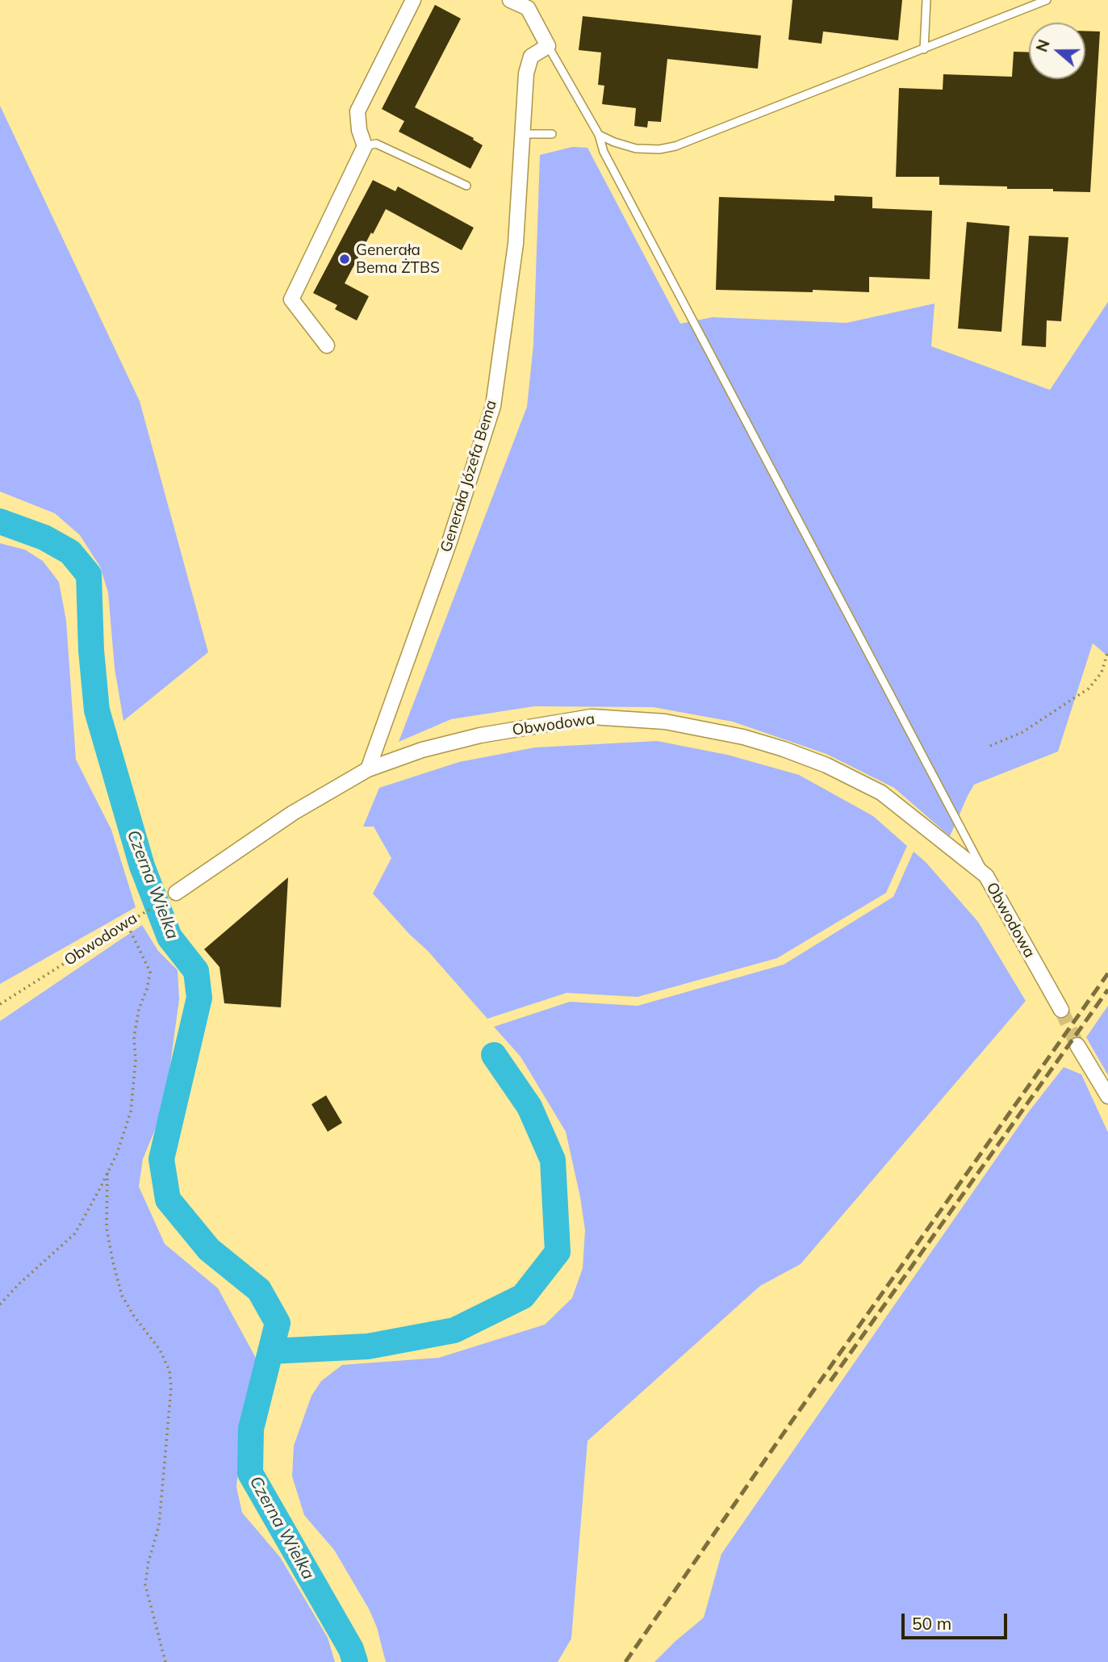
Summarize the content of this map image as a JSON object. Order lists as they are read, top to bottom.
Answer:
{
  "streets": {
    "street": ["Generała Józefa Bema", "Obwodowa"]
  },
  "crossings": [
    ["Generała Józefa Bema", "Obwodowa"]
  ],
  "water": ["Czerna Wielka"],
  "places": ["Generała Bema ŻTBS"],
  "scale_bar": "50 m",
  "north": "left"
}
